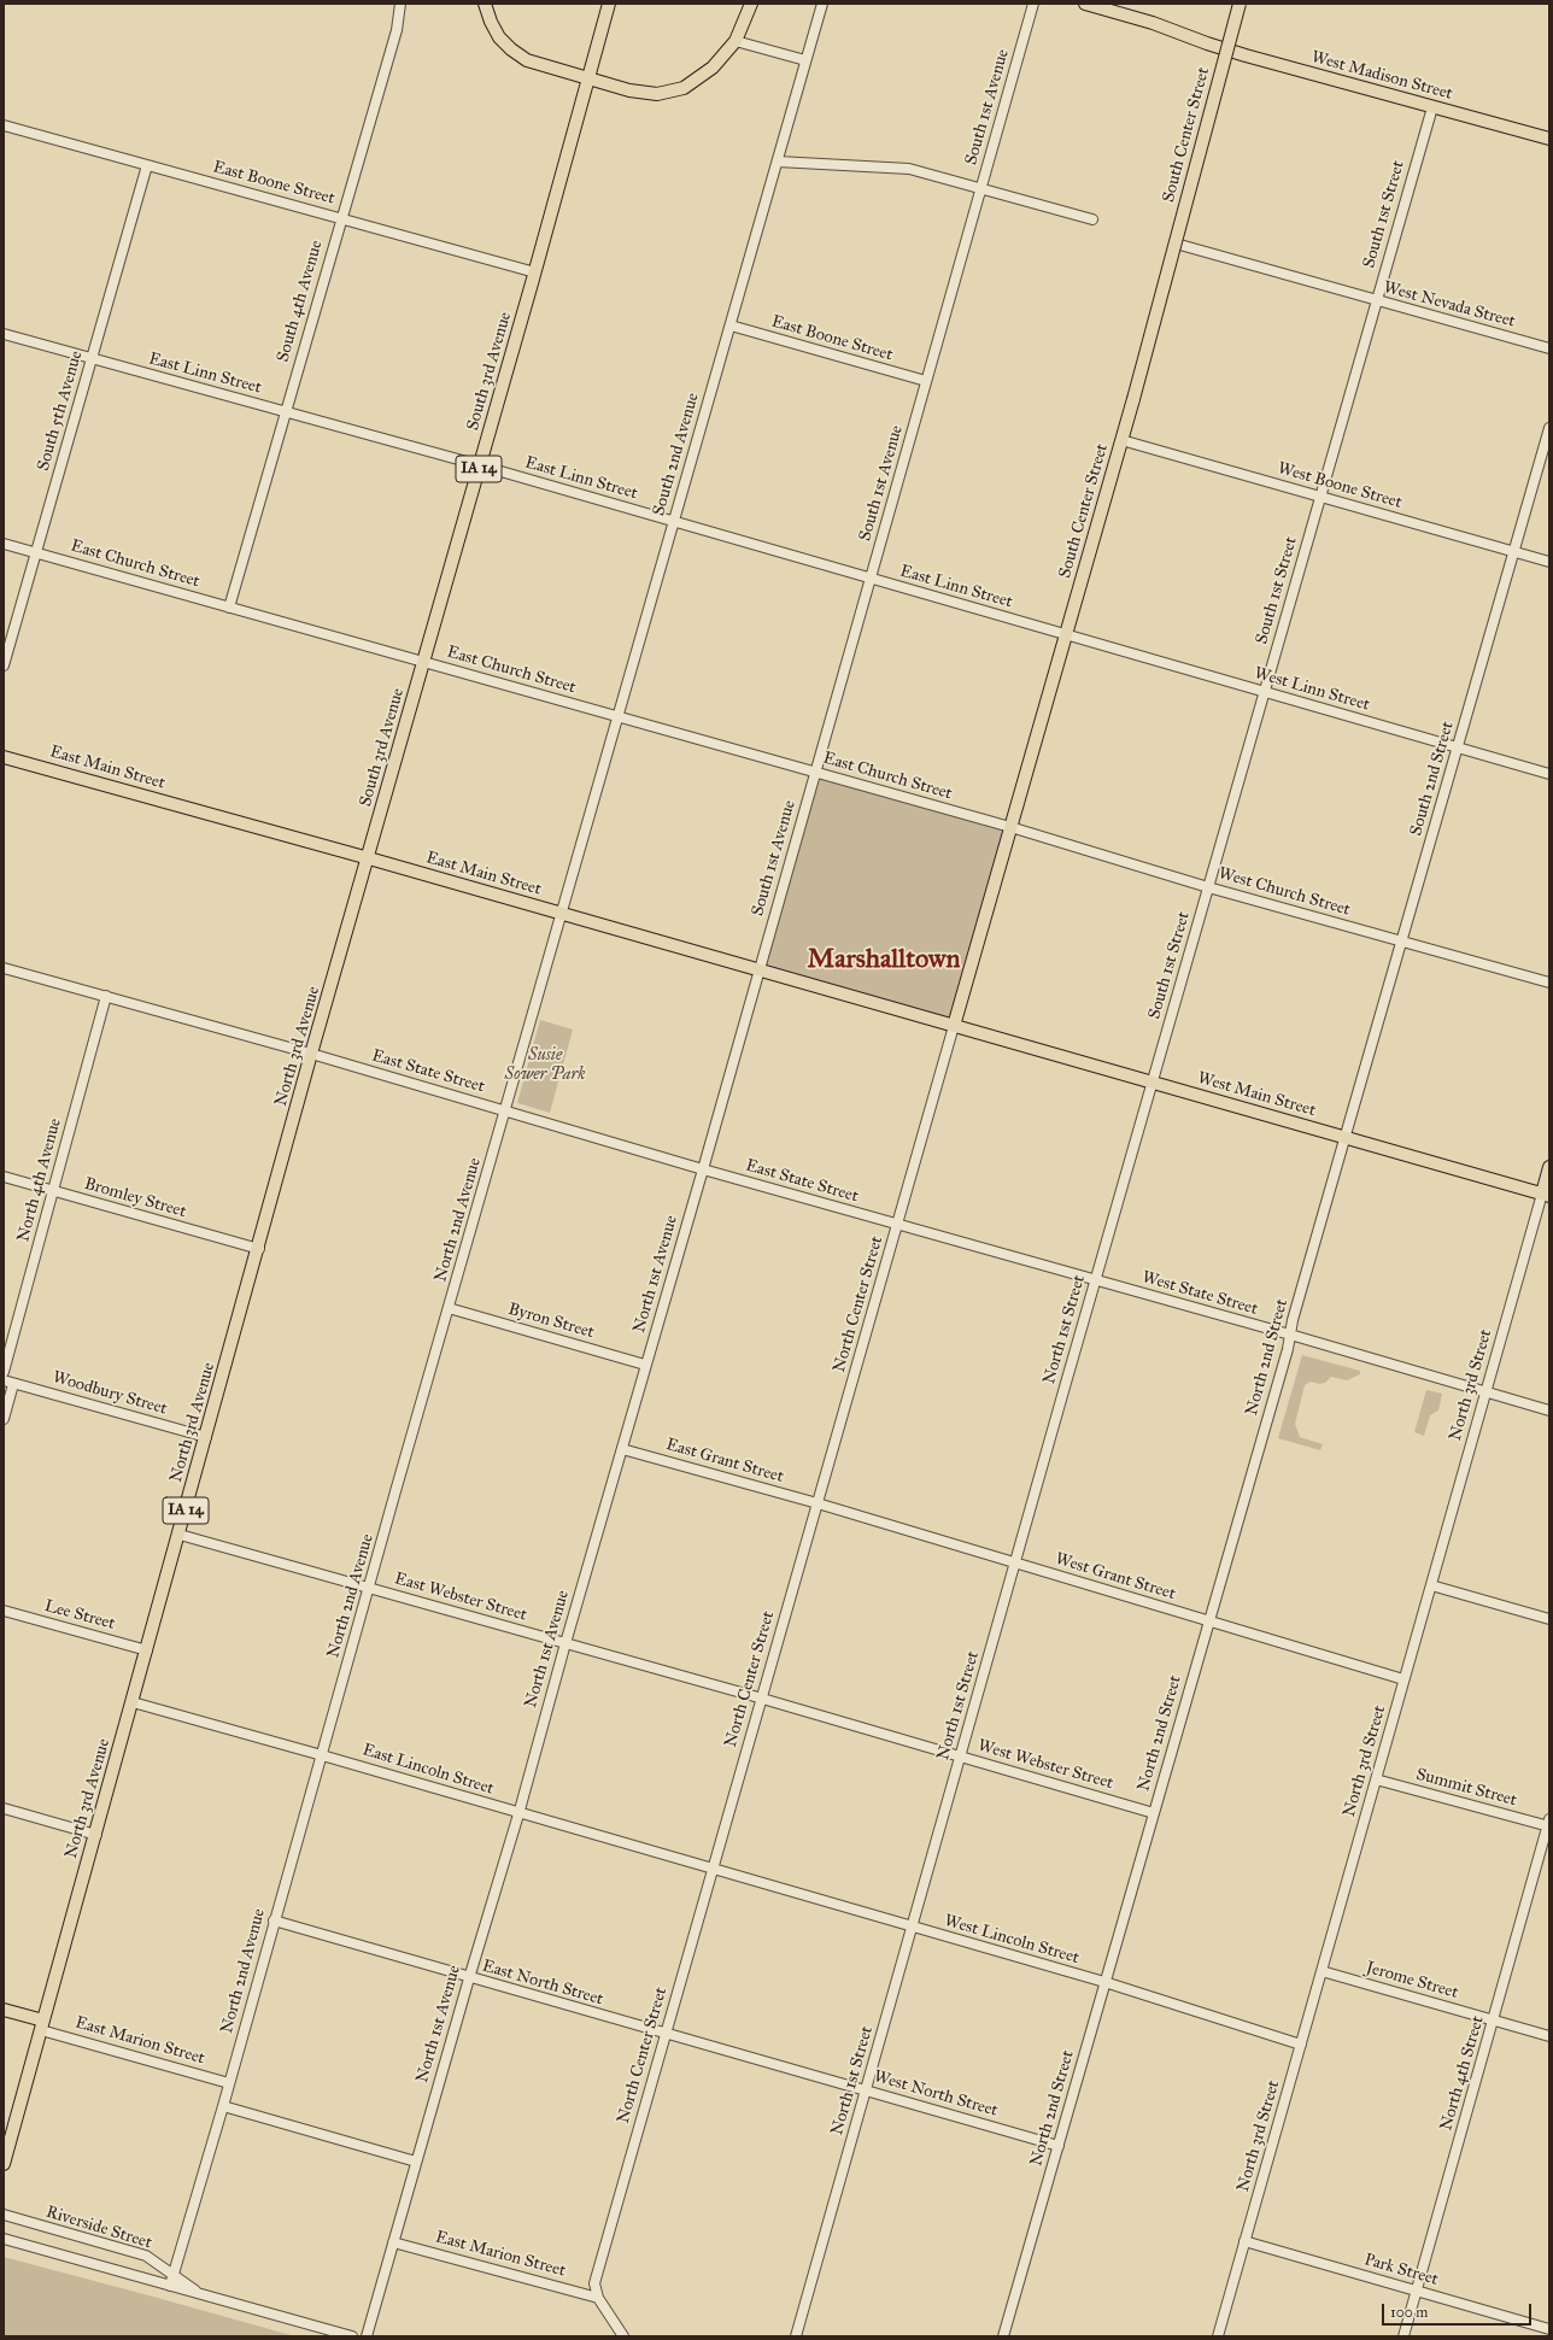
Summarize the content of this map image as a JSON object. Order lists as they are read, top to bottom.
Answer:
{
  "streets": {
    "main road": [
      "West Madison Street",
      "South Center Street",
      "South 3rd Avenue",
      "IA 14",
      "East Main Street",
      "North 3rd Avenue",
      "West Main Street",
      "East Marion Street"
    ],
    "street": [
      "South 1st Avenue",
      "East Boone Street",
      "South 1st Street",
      "South 4th Avenue",
      "West Nevada Street",
      "East Linn Street",
      "South 5th Avenue",
      "South 2nd Avenue",
      "West Boone Street",
      "East Church Street",
      "West Linn Street",
      "South 2nd Street",
      "West Church Street",
      "East State Street",
      "North 4th Avenue",
      "Bromley Street",
      "North 2nd Avenue",
      "North 1st Avenue",
      "West State Street",
      "North Center Street",
      "Byron Street",
      "North 1st Street",
      "North 2nd Street",
      "North 3rd Street",
      "Woodbury Street",
      "East Grant Street",
      "West Grant Street",
      "East Webster Street",
      "Lee Street",
      "West Webster Street",
      "East Lincoln Street",
      "Summit Street",
      "West Lincoln Street",
      "Jerome Street",
      "East North Street",
      "North 4th Street",
      "West North Street",
      "Riverside Street",
      "Park Street"
    ]
  },
  "crossings": [
    ["West Madison Street", "South 1st Street"],
    ["South 1st Avenue", "East Boone Street"],
    ["South 1st Avenue", "East Linn Street"],
    ["South 1st Avenue", "East Church Street"],
    ["South 1st Avenue", "East Main Street"],
    ["South 1st Avenue", "North 1st Avenue"],
    ["South Center Street", "East Linn Street"],
    ["South Center Street", "West Boone Street"],
    ["South Center Street", "East Church Street"],
    ["South Center Street", "West Linn Street"],
    ["South Center Street", "East Main Street"],
    ["South Center Street", "West Church Street"],
    ["South Center Street", "West Main Street"],
    ["South Center Street", "North Center Street"],
    ["East Boone Street", "South 4th Avenue"],
    ["East Boone Street", "South 3rd Avenue"],
    ["East Boone Street", "South 5th Avenue"],
    ["East Boone Street", "South 2nd Avenue"],
    ["South 1st Street", "West Nevada Street"],
    ["South 1st Street", "West Boone Street"],
    ["South 1st Street", "West Linn Street"],
    ["South 1st Street", "West Church Street"],
    ["South 1st Street", "West Main Street"],
    ["South 1st Street", "North 1st Street"],
    ["South 4th Avenue", "East Linn Street"],
    ["South 4th Avenue", "East Church Street"],
    ["South 3rd Avenue", "East Linn Street"],
    ["South 3rd Avenue", "East Church Street"],
    ["South 3rd Avenue", "East Main Street"],
    ["South 3rd Avenue", "North 3rd Avenue"],
    ["East Linn Street", "South 5th Avenue"],
    ["East Linn Street", "South 2nd Avenue"],
    ["East Linn Street", "West Linn Street"],
    ["South 5th Avenue", "East Church Street"],
    ["South 2nd Avenue", "East Church Street"],
    ["South 2nd Avenue", "East Main Street"],
    ["South 2nd Avenue", "North 2nd Avenue"],
    ["West Boone Street", "South 2nd Street"],
    ["East Church Street", "West Church Street"],
    ["West Linn Street", "South 2nd Street"],
    ["East Main Street", "North 3rd Avenue"],
    ["East Main Street", "West Main Street"],
    ["East Main Street", "North 2nd Avenue"],
    ["East Main Street", "North 1st Avenue"],
    ["East Main Street", "North Center Street"],
    ["South 2nd Street", "West Church Street"],
    ["South 2nd Street", "West Main Street"],
    ["South 2nd Street", "North 2nd Street"],
    ["North 3rd Avenue", "East State Street"],
    ["North 3rd Avenue", "Bromley Street"],
    ["North 3rd Avenue", "Woodbury Street"],
    ["North 3rd Avenue", "East Webster Street"],
    ["North 3rd Avenue", "Lee Street"],
    ["North 3rd Avenue", "East Lincoln Street"],
    ["North 3rd Avenue", "East Marion Street"],
    ["East State Street", "North 4th Avenue"],
    ["East State Street", "North 2nd Avenue"],
    ["East State Street", "North 1st Avenue"],
    ["East State Street", "West State Street"],
    ["East State Street", "North Center Street"],
    ["West Main Street", "North Center Street"],
    ["West Main Street", "North 1st Street"],
    ["West Main Street", "North 2nd Street"],
    ["West Main Street", "North 3rd Street"],
    ["North 4th Avenue", "Bromley Street"],
    ["North 2nd Avenue", "Byron Street"],
    ["North 2nd Avenue", "East Webster Street"],
    ["North 2nd Avenue", "East Lincoln Street"],
    ["North 2nd Avenue", "East North Street"],
    ["North 2nd Avenue", "East Marion Street"],
    ["North 2nd Avenue", "Riverside Street"],
    ["North 1st Avenue", "Byron Street"],
    ["North 1st Avenue", "East Grant Street"],
    ["North 1st Avenue", "East Webster Street"],
    ["North 1st Avenue", "East Lincoln Street"],
    ["North 1st Avenue", "East North Street"],
    ["North 1st Avenue", "East Marion Street"],
    ["West State Street", "North Center Street"],
    ["West State Street", "North 1st Street"],
    ["West State Street", "North 2nd Street"],
    ["West State Street", "North 3rd Street"],
    ["North Center Street", "East Grant Street"],
    ["North Center Street", "West Grant Street"],
    ["North Center Street", "East Webster Street"],
    ["North Center Street", "West Webster Street"],
    ["North Center Street", "East Lincoln Street"],
    ["North Center Street", "West Lincoln Street"],
    ["North Center Street", "East North Street"],
    ["North Center Street", "East Marion Street"],
    ["North Center Street", "West North Street"],
    ["North 1st Street", "West Grant Street"],
    ["North 1st Street", "West Webster Street"],
    ["North 1st Street", "West Lincoln Street"],
    ["North 1st Street", "West North Street"],
    ["North 2nd Street", "West Grant Street"],
    ["North 2nd Street", "West Webster Street"],
    ["North 2nd Street", "West Lincoln Street"],
    ["North 2nd Street", "West North Street"],
    ["North 3rd Street", "West Grant Street"],
    ["North 3rd Street", "Summit Street"],
    ["North 3rd Street", "West Lincoln Street"],
    ["North 3rd Street", "Jerome Street"],
    ["North 3rd Street", "Park Street"],
    ["East Grant Street", "West Grant Street"],
    ["East Webster Street", "West Webster Street"],
    ["East Lincoln Street", "West Lincoln Street"],
    ["Summit Street", "North 4th Street"],
    ["Jerome Street", "North 4th Street"],
    ["East North Street", "West North Street"],
    ["North 4th Street", "Park Street"]
  ],
  "districts": ["Marshalltown"],
  "parks": ["Susie Sower Park"],
  "scale_bar": "100 m"
}
